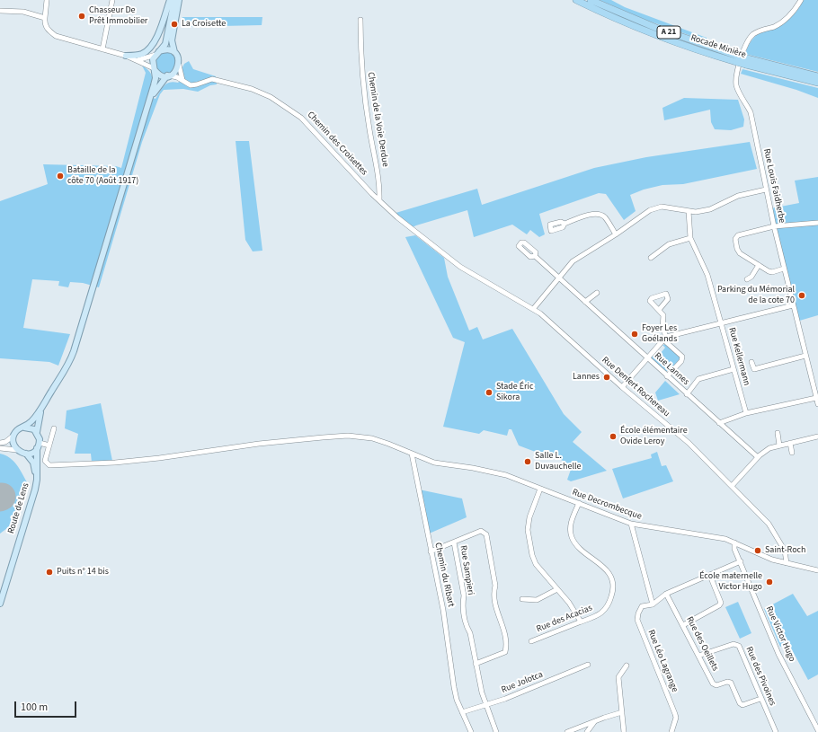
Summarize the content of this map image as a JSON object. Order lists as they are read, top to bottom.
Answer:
{
  "streets": {
    "highway": ["A 21", "Rocade Minière"],
    "main road": ["Route de Lens"],
    "street": [
      "Chemin de la Voie Derdue",
      "Chemin des Croisettes",
      "Rue Louis Faidherbe",
      "Rue Kellermann",
      "Rue Lannes",
      "Rue Denfert Rochereau",
      "Rue Decrombecque",
      "Rue Sampieri",
      "Chemin du Ribart",
      "Rue des Acacias",
      "Rue Victor Hugo",
      "Rue des Oeillets",
      "Rue Léo Lagrange",
      "Rue des Pivoines",
      "Rue Jolotca"
    ]
  },
  "crossings": [
    ["Chemin de la Voie Derdue", "Chemin des Croisettes"],
    ["Chemin des Croisettes", "Rue Denfert Rochereau"],
    ["Rue Denfert Rochereau", "Rue Decrombecque"],
    ["Rue Decrombecque", "Chemin du Ribart"],
    ["Rue Decrombecque", "Rue des Acacias"],
    ["Rue Decrombecque", "Rue Victor Hugo"],
    ["Rue Sampieri", "Chemin du Ribart"],
    ["Rue Sampieri", "Rue Jolotca"],
    ["Chemin du Ribart", "Rue Jolotca"],
    ["Rue des Oeillets", "Rue des Pivoines"]
  ],
  "places": [
    "Chasseur De Prêt Immobilier",
    "La Croisette",
    "Bataille de la côte 70 (Août 1917)",
    "Parking du Mémorial de la cote 70",
    "Foyer Les Goélands",
    "Lannes",
    "Stade Éric Sikora",
    "École élémentaire Ovide Leroy",
    "Salle L. Duvauchelle",
    "Saint-Roch",
    "Puits n° 14 bis",
    "École maternelle Victor Hugo"
  ],
  "scale_bar": "100 m"
}
